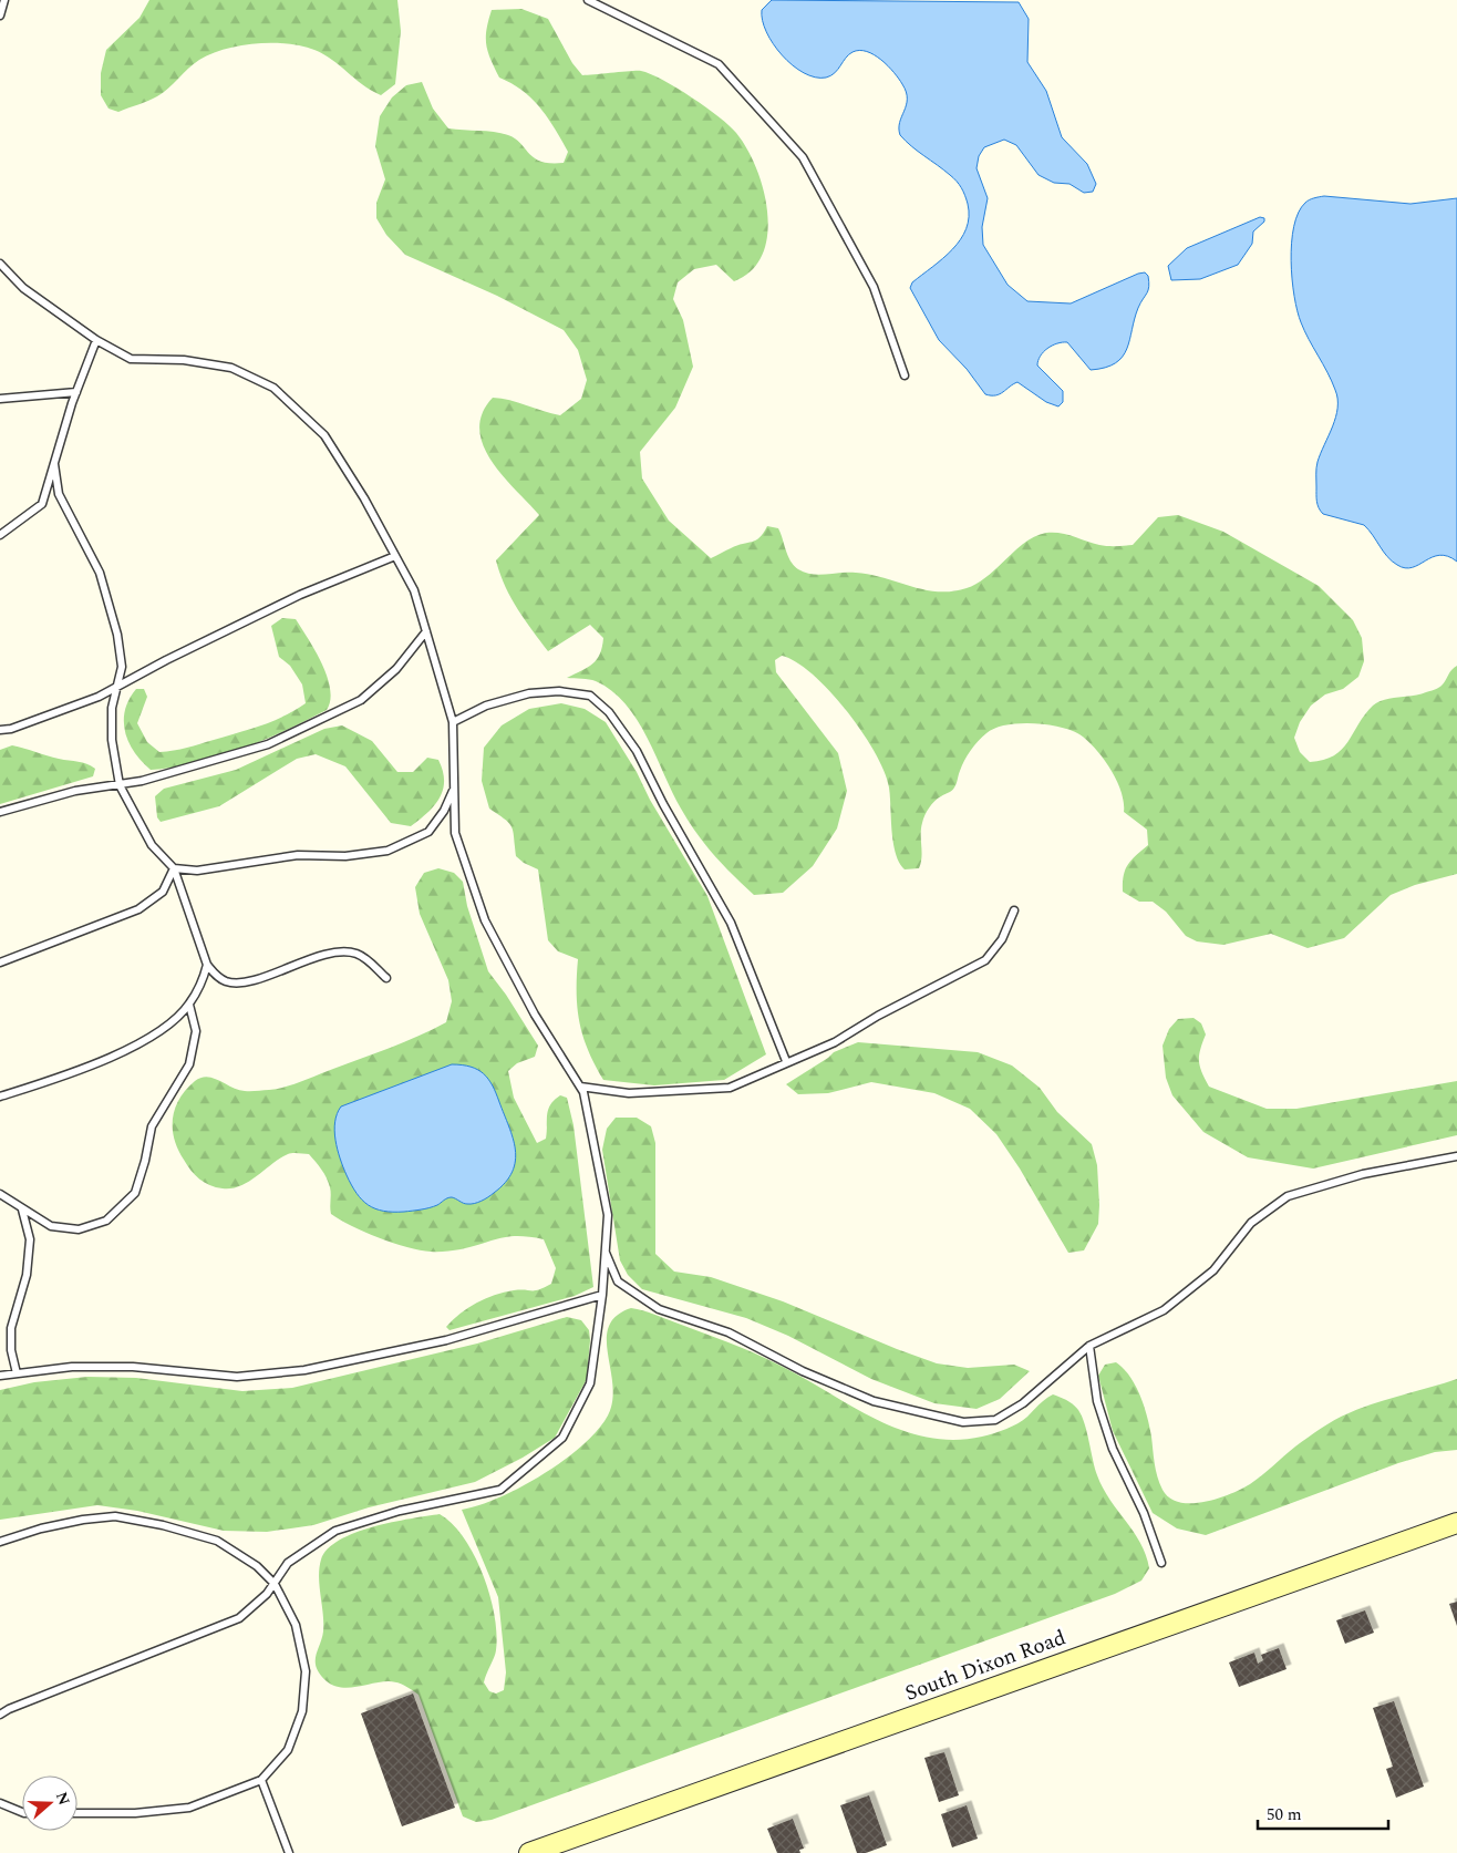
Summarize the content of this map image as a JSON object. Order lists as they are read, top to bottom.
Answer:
{
  "streets": {
    "main road": ["South Dixon Road"]
  },
  "scale_bar": "50 m",
  "north": "right"
}
